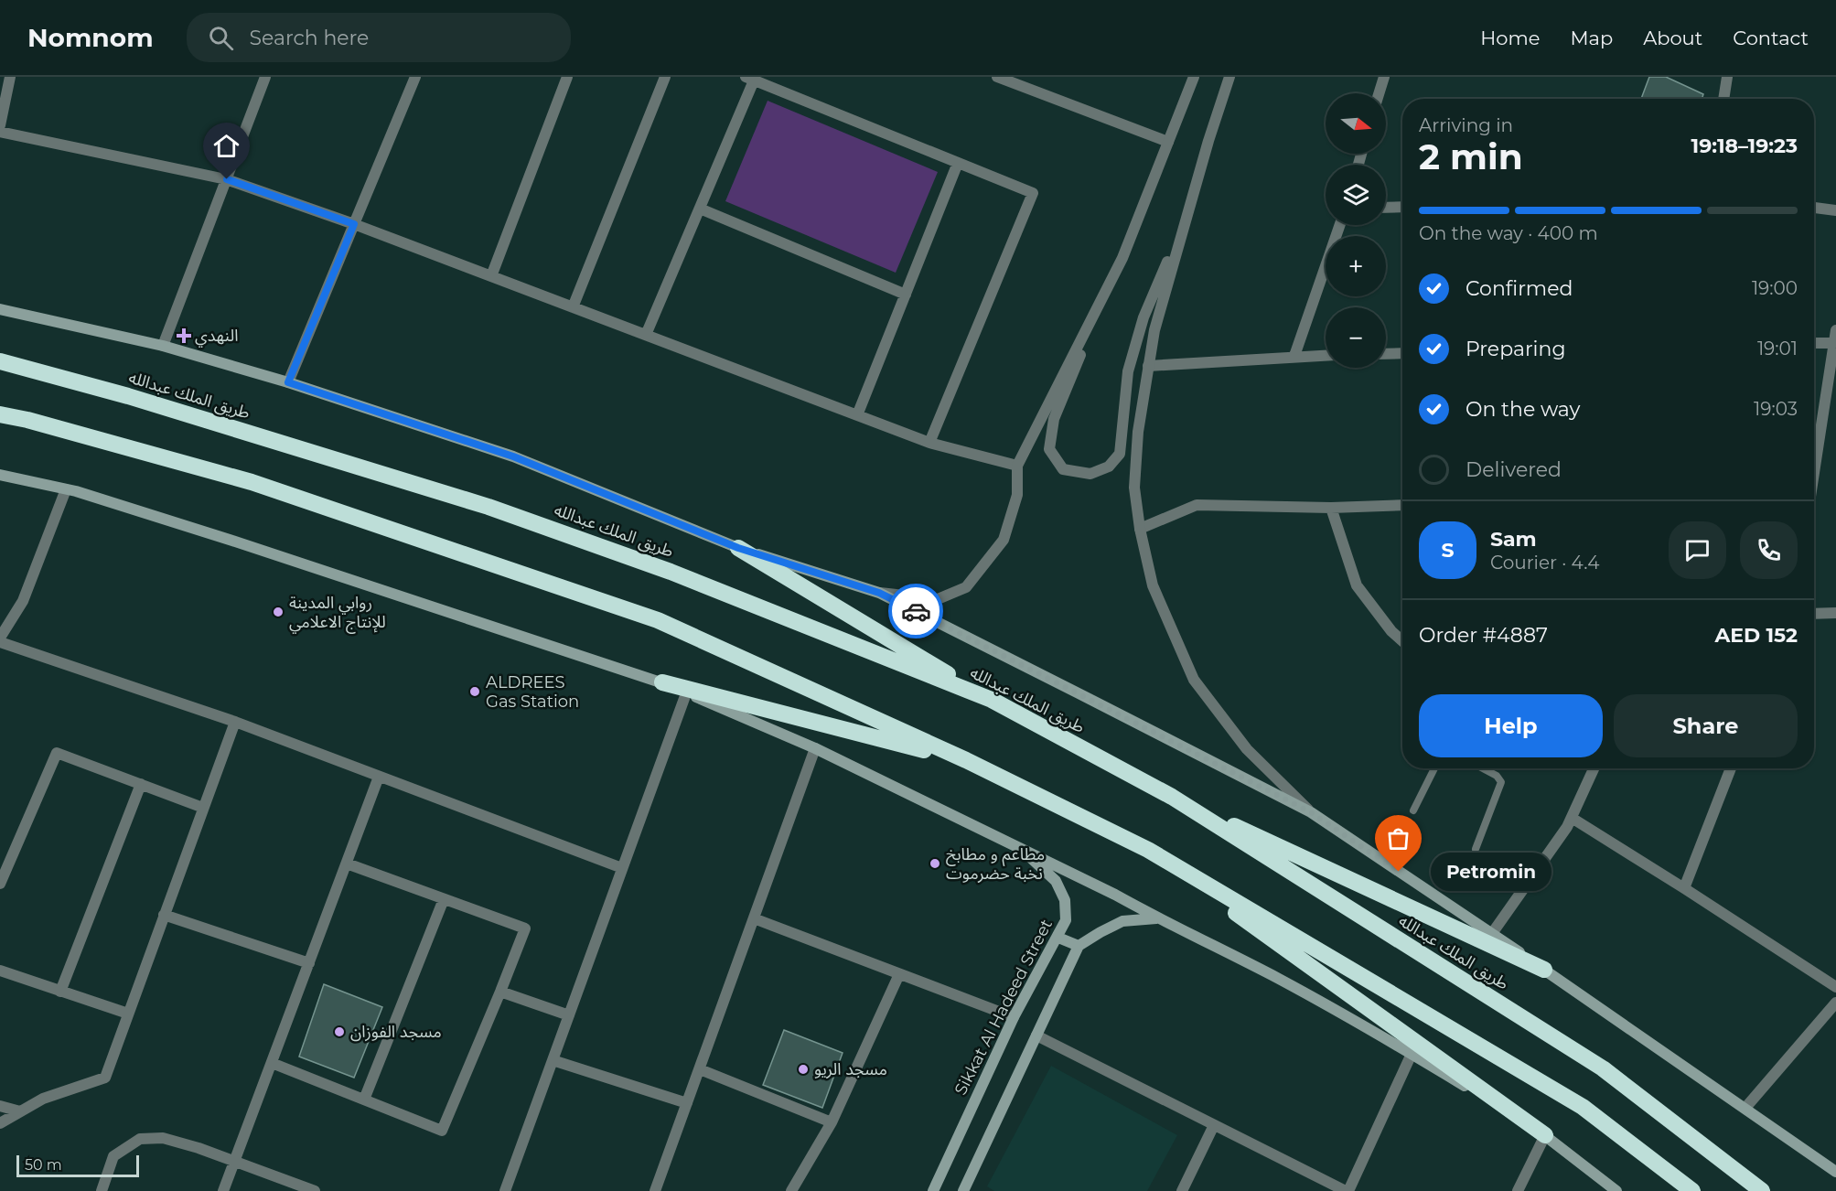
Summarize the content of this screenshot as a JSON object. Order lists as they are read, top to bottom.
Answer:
{
  "streets": {
    "highway": ["طريق الملك عبدالله"],
    "main road": ["Sikkat Al Hadeed Street"]
  },
  "places": {
    "health": ["النهدي"],
    "other": [
      "روابي المدينة للإنتاج الاعلامي",
      "ALDREES Gas Station",
      "مطاعم و مطابخ نخبة حضرموت",
      "Petromin",
      "مسجد الفوزان",
      "مسجد الريو"
    ]
  },
  "scale_bar": "50 m",
  "north": "right",
  "page": {
    "header": "Nomnom",
    "search": "Search here",
    "nav": [
      "Home",
      "Map",
      "About",
      "Contact"
    ],
    "map_buttons": ["+", "−"],
    "heading": ["2 min", "Arriving in", "19:18–19:23"],
    "panel": [
      "Sam",
      "Courier · 4.4",
      "Order #4887",
      "AED 152"
    ],
    "bar": "On the way · 400 m",
    "list": [
      ["Confirmed", "19:00"],
      ["Preparing", "19:01"],
      ["On the way", "19:03"],
      "Delivered"
    ],
    "round": "S",
    "buttons": ["Help", "Share"],
    "bubble": "Petromin",
    "scale": "50 m"
  }
}
